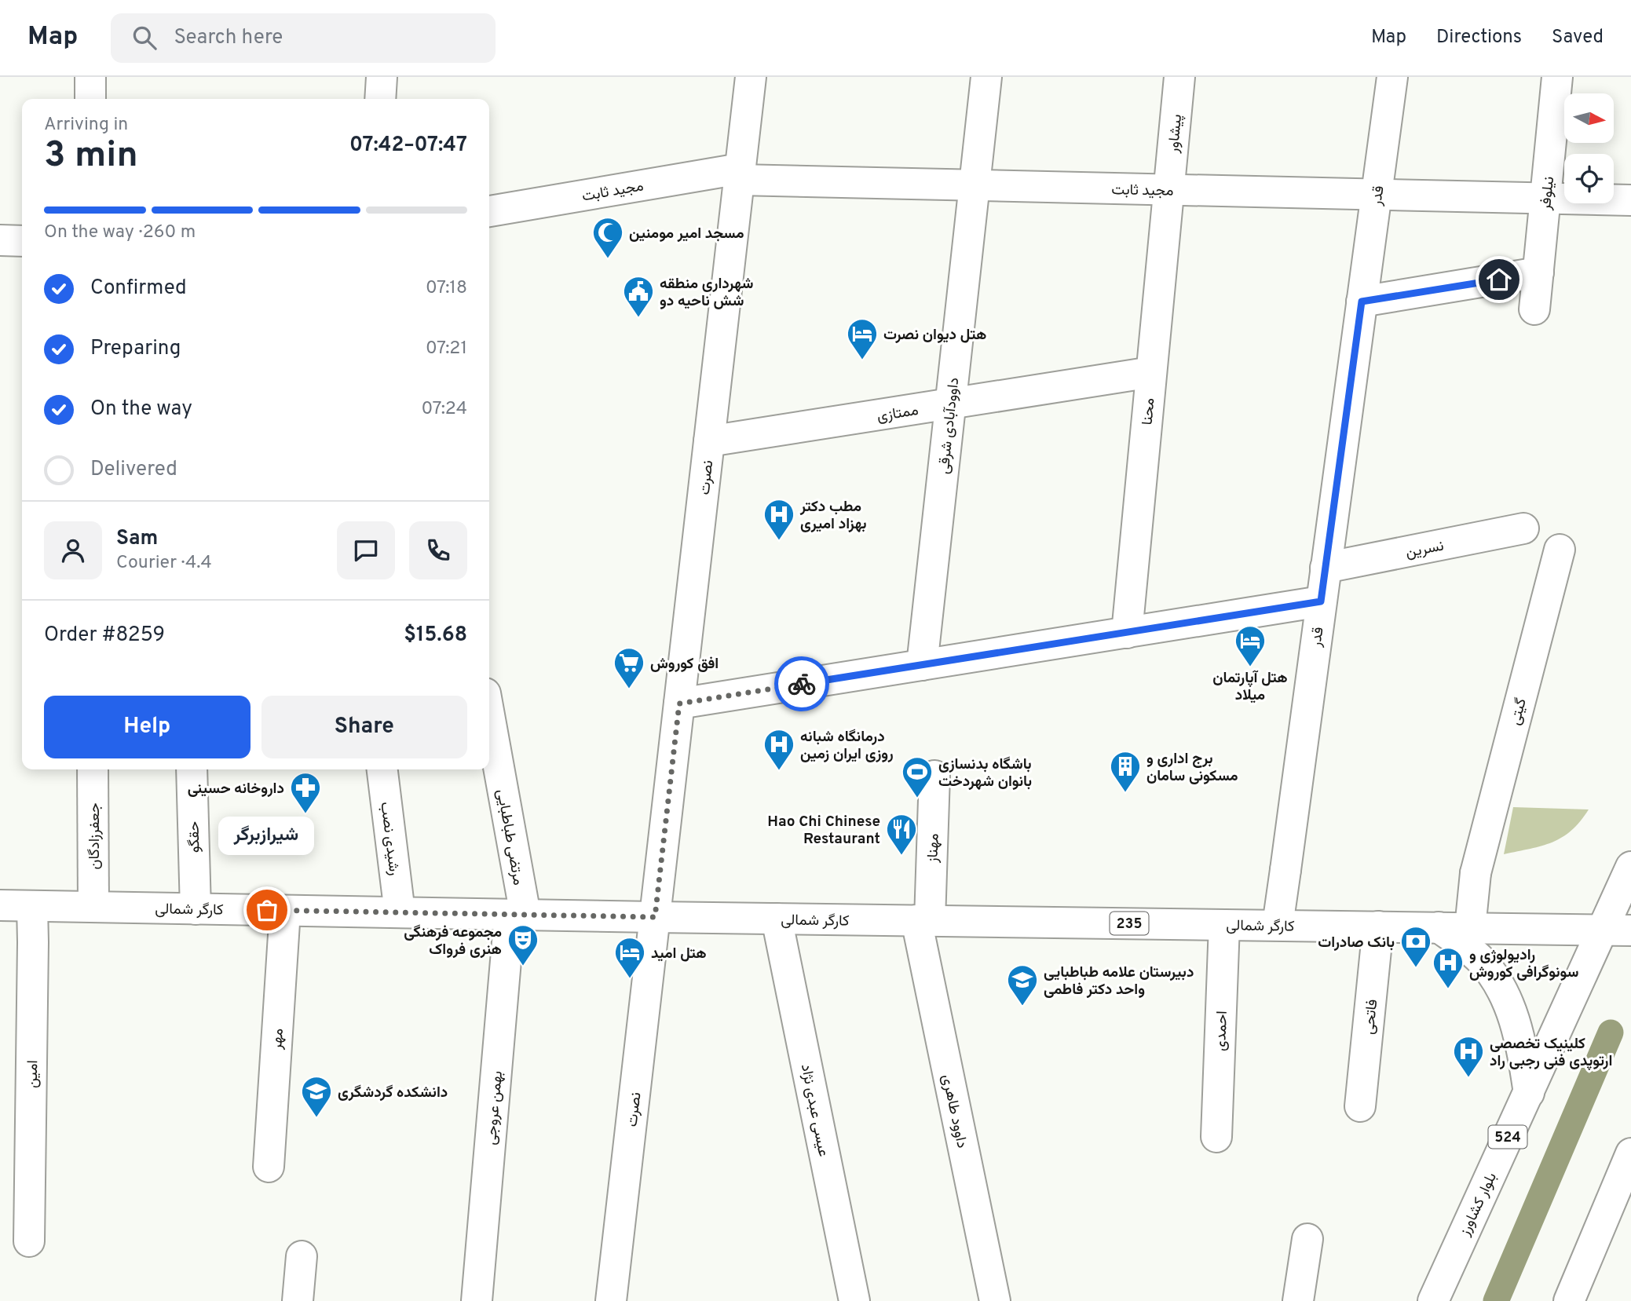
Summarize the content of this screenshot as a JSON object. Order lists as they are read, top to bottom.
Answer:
{
  "streets": {
    "street": [
      "پیشاور",
      "مجید ثابت",
      "نیلوفر",
      "قدر",
      "محنا",
      "ممتازی",
      "داوودآبادی شرقی",
      "نصرت",
      "نسرین",
      "گیتی",
      "جعفرزادگان",
      "حقگو",
      "مرتضی طباطبایی",
      "رشیدی نصب",
      "مهناز",
      "کارگر شمالی",
      "235",
      "فاتحی",
      "احمدی",
      "مهر",
      "امین",
      "بهمن عروجی",
      "عیسی عبدی نژاد",
      "داوود طاهری",
      "524",
      "بلوار کشاورز"
    ]
  },
  "crossings": [
    ["پیشاور", "مجید ثابت"],
    ["پیشاور", "محنا"],
    ["مجید ثابت", "نیلوفر"],
    ["مجید ثابت", "قدر"],
    ["مجید ثابت", "محنا"],
    ["مجید ثابت", "داوودآبادی شرقی"],
    ["مجید ثابت", "نصرت"],
    ["قدر", "نسرین"],
    ["قدر", "کارگر شمالی"],
    ["محنا", "ممتازی"],
    ["ممتازی", "داوودآبادی شرقی"],
    ["ممتازی", "نصرت"],
    ["نصرت", "کارگر شمالی"],
    ["گیتی", "کارگر شمالی"],
    ["جعفرزادگان", "کارگر شمالی"],
    ["حقگو", "کارگر شمالی"],
    ["مرتضی طباطبایی", "کارگر شمالی"],
    ["مرتضی طباطبایی", "بهمن عروجی"],
    ["رشیدی نصب", "کارگر شمالی"],
    ["مهناز", "کارگر شمالی"],
    ["مهناز", "داوود طاهری"],
    ["کارگر شمالی", "فاتحی"],
    ["کارگر شمالی", "احمدی"],
    ["کارگر شمالی", "مهر"],
    ["کارگر شمالی", "امین"],
    ["کارگر شمالی", "بهمن عروجی"],
    ["کارگر شمالی", "عیسی عبدی نژاد"],
    ["کارگر شمالی", "داوود طاهری"],
    ["کارگر شمالی", "بلوار کشاورز"]
  ],
  "places": {
    "mosque": ["مسجد امیر مومنین"],
    "public building": ["شهرداری منطقه شش ناحیه دو"],
    "hotel": ["هتل دیوان نصرت", "هتل آپارتمان میلاد", "هتل امید"],
    "hospital": [
      "مطب دکتر بهزاد امیری",
      "درمانگاه شبانه روزی ایران زمین",
      "رادیولوژی و سونوگرافی کوروش",
      "کلینیک تخصصی ارتوپدی فنی رجبی راد"
    ],
    "supermarket": ["افق کوروش"],
    "building": ["برج اداری و مسکونی سامان"],
    "sports": ["باشگاه بدنسازی بانوان شهردخت"],
    "pharmacy": ["داروخانه حسینی"],
    "restaurant": ["Hao Chi Chinese Restaurant"],
    "other": ["شیرازبرگر"],
    "theatre": ["مجموعه فرهنگی هنری فرواک"],
    "bank": ["بانک صادرات"],
    "school or university": ["دبیرستان علامه طباطبایی واحد دکتر فاطمی", "دانشکده گردشگری"]
  },
  "north": "right",
  "page": {
    "header": "Map",
    "search": "Search here",
    "nav": ["Map", "Directions", "Saved"],
    "heading": ["3 min", "Arriving in", "07:42–07:47"],
    "panel": [
      "Sam",
      "Courier · 4.4",
      "Order #8259",
      "$15.68"
    ],
    "bar": "On the way · 260 m",
    "list": [
      ["Confirmed", "07:18"],
      ["Preparing", "07:21"],
      ["On the way", "07:24"],
      "Delivered"
    ],
    "buttons": ["Help", "Share"],
    "bubble": "شیرازبرگر"
  }
}
